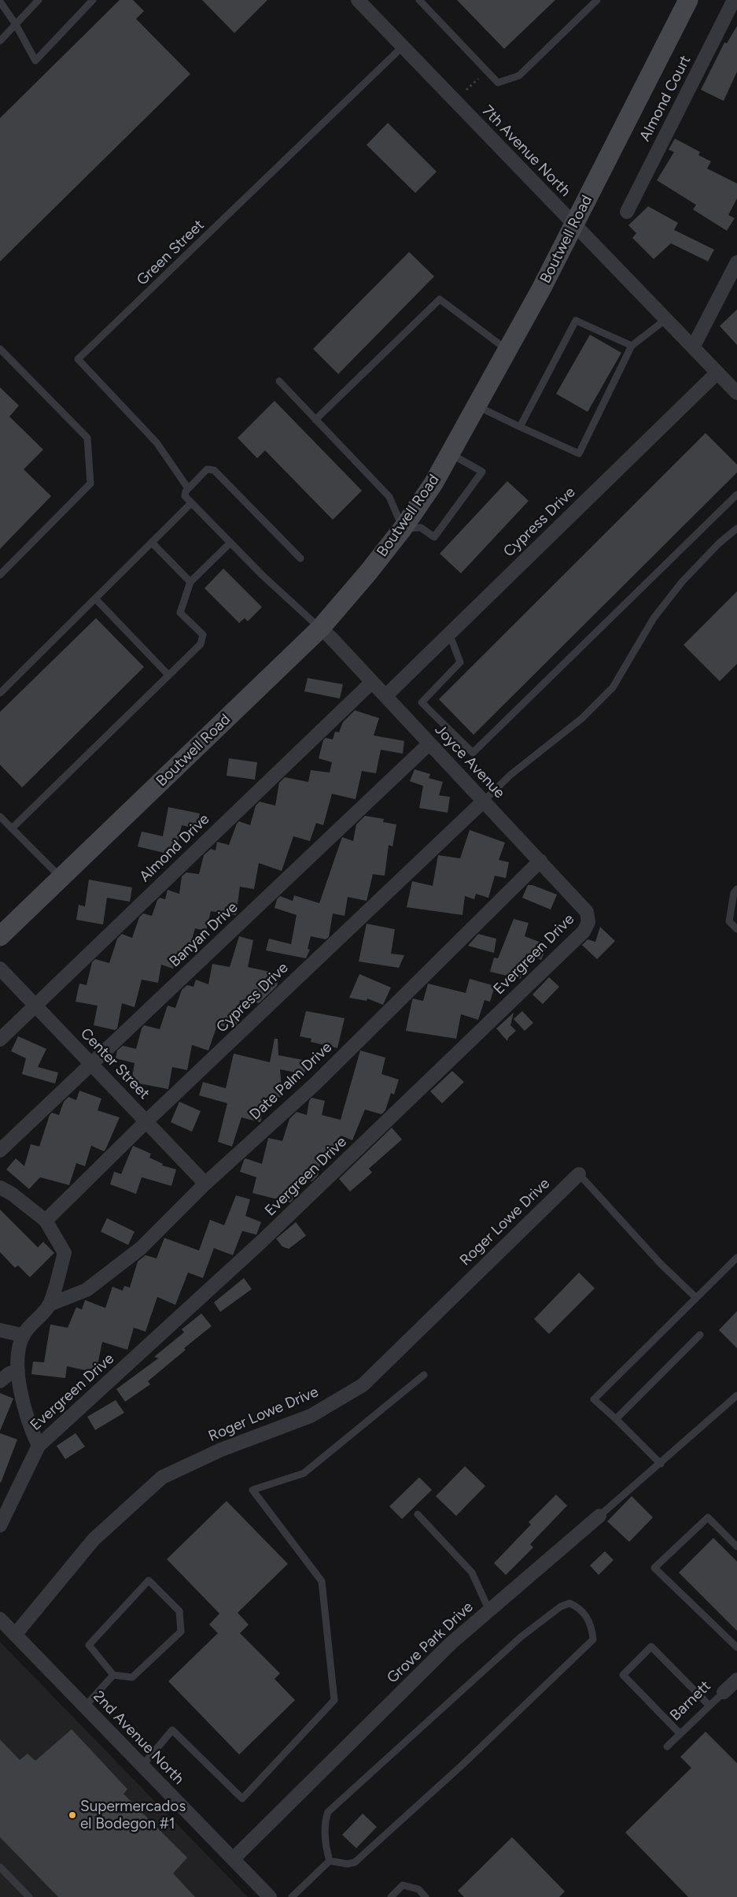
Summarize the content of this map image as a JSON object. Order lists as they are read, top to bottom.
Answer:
{
  "streets": {
    "street": [
      "Almond Court",
      "7th Avenue North",
      "Boutwell Road",
      "Cypress Drive",
      "Joyce Avenue",
      "Almond Drive",
      "Banyan Drive",
      "Evergreen Drive",
      "Center Street",
      "Date Palm Drive",
      "Roger Lowe Drive",
      "Grove Park Drive",
      "Barnett",
      "2nd Avenue North"
    ],
    "lane": ["Green Street"]
  },
  "crossings": [
    ["7th Avenue North", "Boutwell Road"],
    ["7th Avenue North", "Green Street"],
    ["7th Avenue North", "Cypress Drive"],
    ["Boutwell Road", "Joyce Avenue"],
    ["Cypress Drive", "Joyce Avenue"],
    ["Cypress Drive", "Center Street"],
    ["Joyce Avenue", "Almond Drive"],
    ["Joyce Avenue", "Banyan Drive"],
    ["Joyce Avenue", "Evergreen Drive"],
    ["Joyce Avenue", "Date Palm Drive"],
    ["Almond Drive", "Center Street"],
    ["Banyan Drive", "Center Street"],
    ["Center Street", "Date Palm Drive"],
    ["Roger Lowe Drive", "2nd Avenue North"],
    ["Grove Park Drive", "2nd Avenue North"]
  ],
  "places": ["Supermercados el Bodegon #1"]
}
